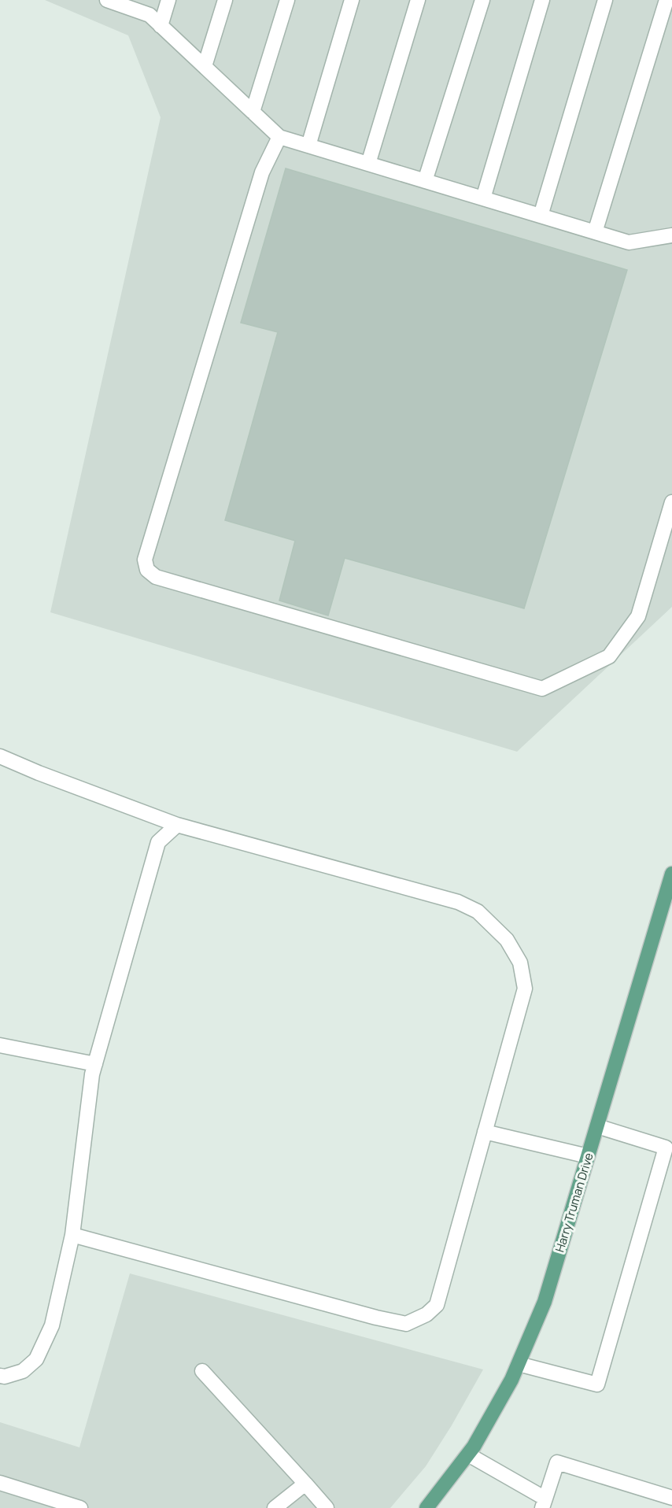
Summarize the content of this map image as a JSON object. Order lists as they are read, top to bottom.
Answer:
{
  "streets": {
    "main road": ["Harry Truman Drive"]
  }
}
